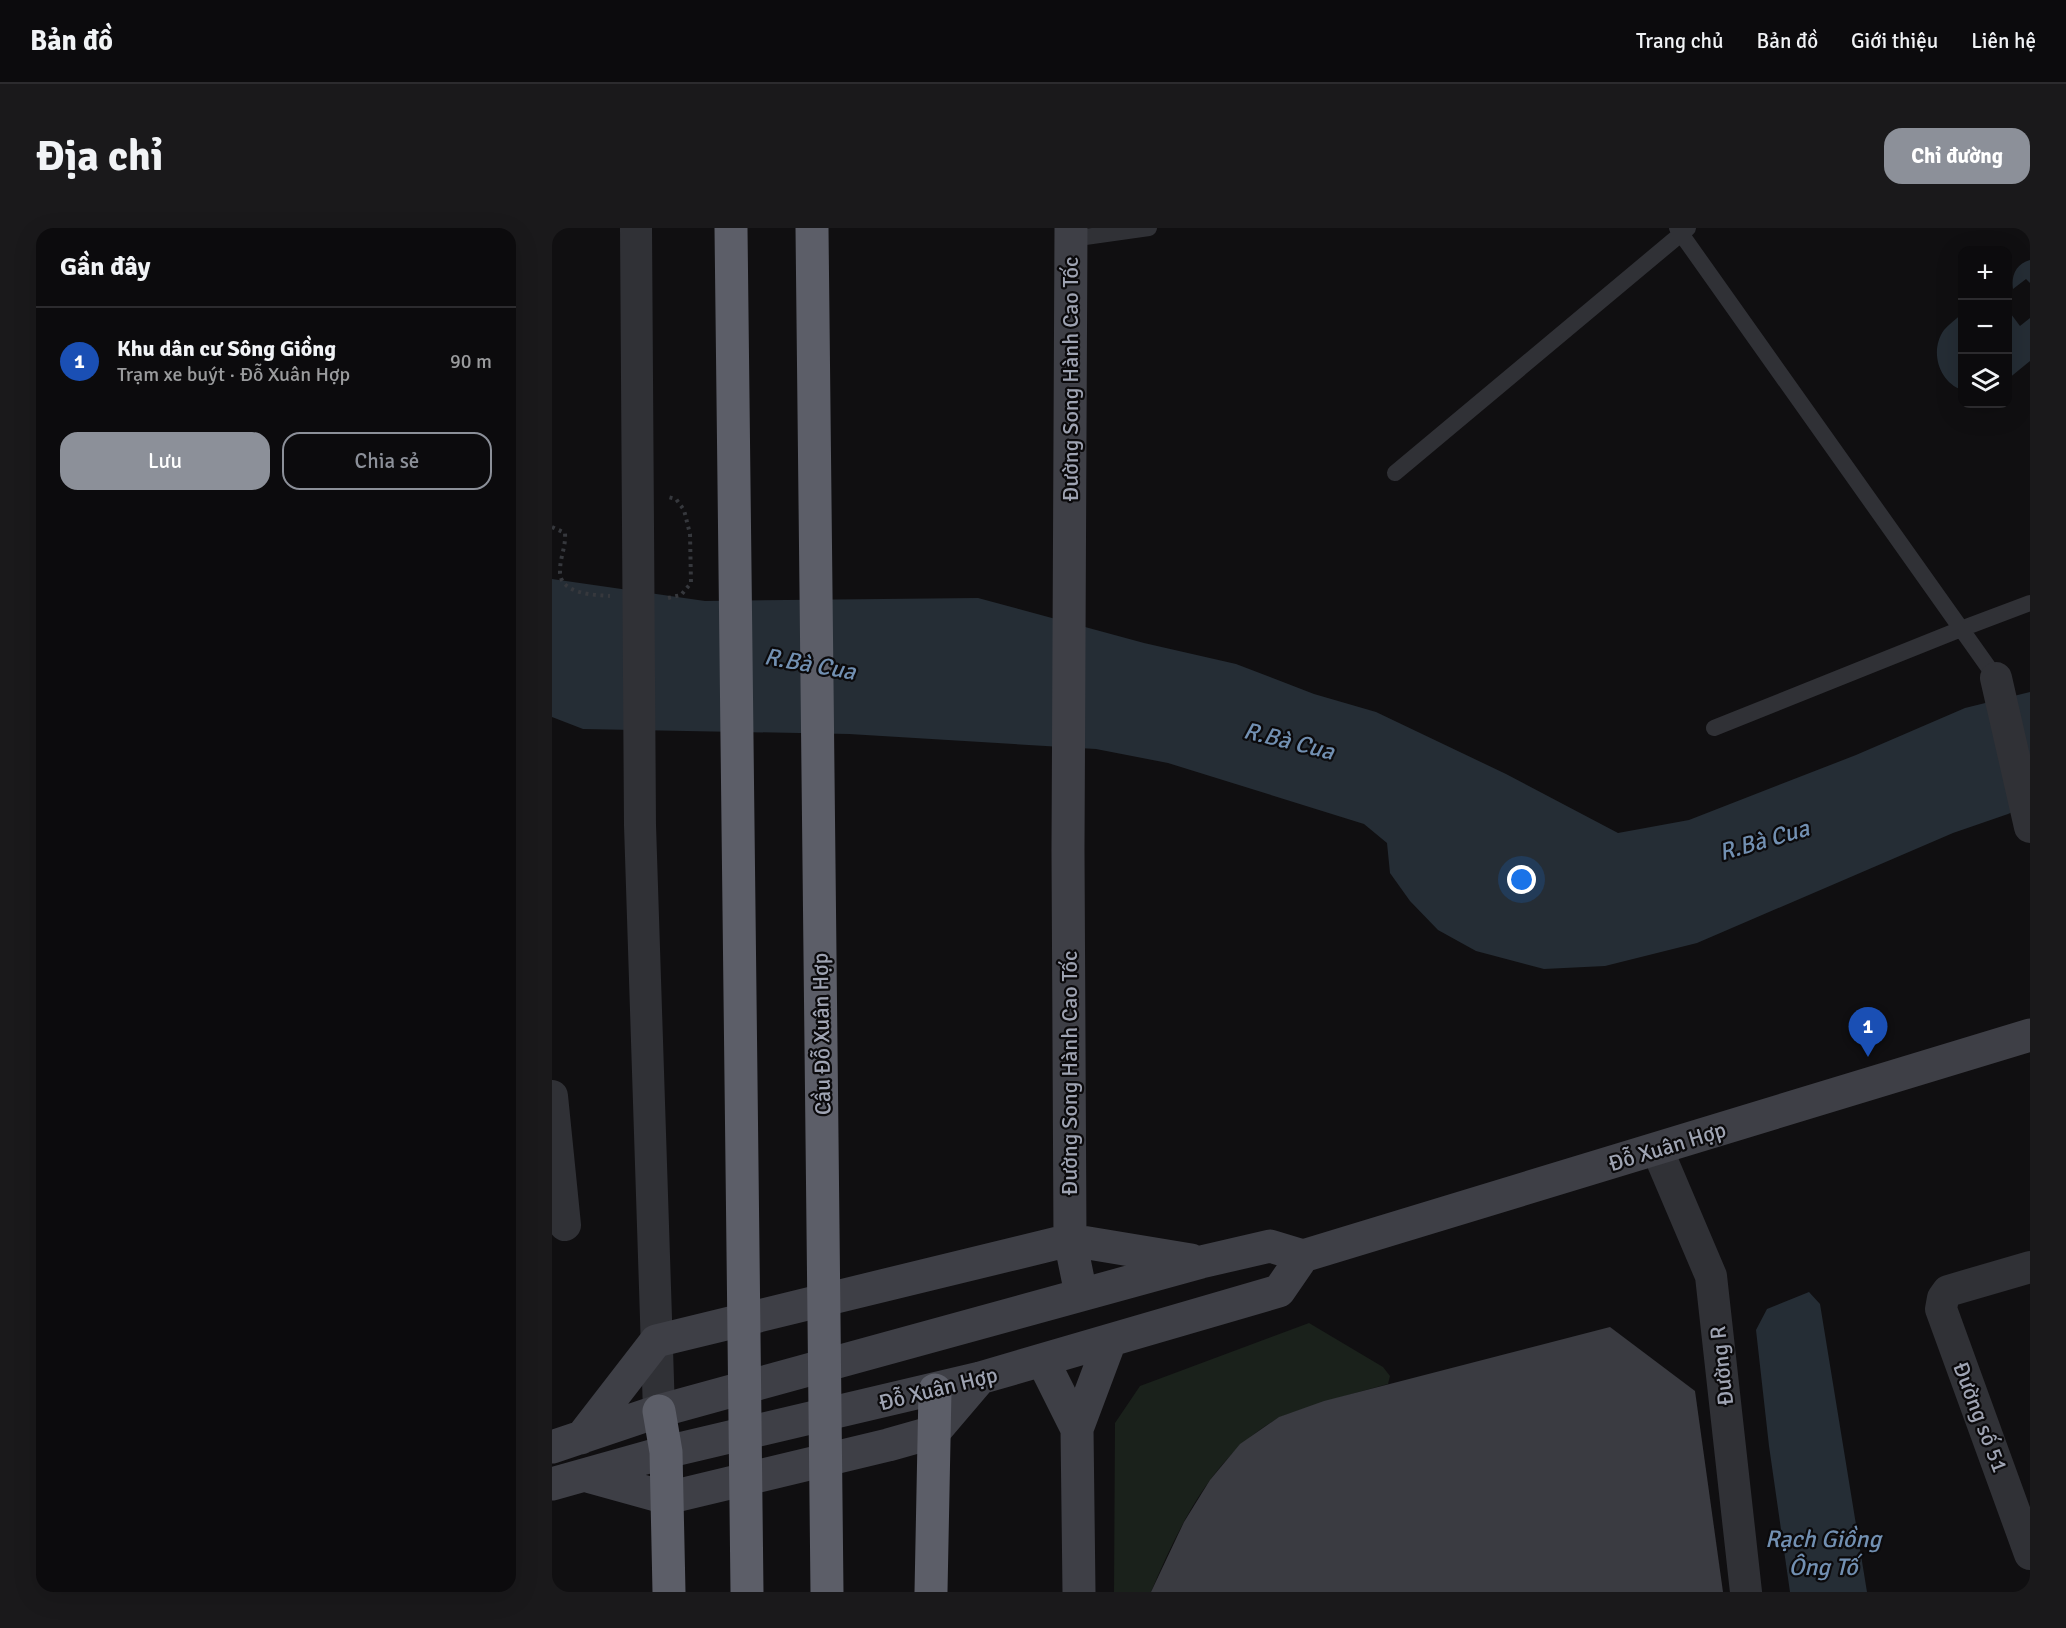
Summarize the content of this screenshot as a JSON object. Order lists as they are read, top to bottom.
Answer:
{
  "streets": {
    "highway": ["Cầu Đỗ Xuân Hợp"],
    "main road": ["Đường Song Hành Cao Tốc", "Đỗ Xuân Hợp"],
    "street": ["Đường R", "Đường số 51"]
  },
  "crossings": [
    ["Đỗ Xuân Hợp", "Đường R"]
  ],
  "water": ["R.Bà Cua", "Rạch Giồng Ông Tố"],
  "page": {
    "header": "Bản đồ",
    "nav": [
      "Trang chủ",
      "Bản đồ",
      "Giới thiệu",
      "Liên hệ"
    ],
    "buttons": [
      "Chỉ đường",
      ["Lưu", "Chia sẻ"]
    ],
    "title": "Địa chỉ",
    "heading": "Gần đây",
    "map_buttons": ["+", "−"],
    "list": [
      {
        "mark": "1",
        "name": "Khu dân cư Sông Giồng",
        "note": "Trạm xe buýt · Đỗ Xuân Hợp",
        "value": "90 m"
      }
    ],
    "pins": "1"
  }
}
